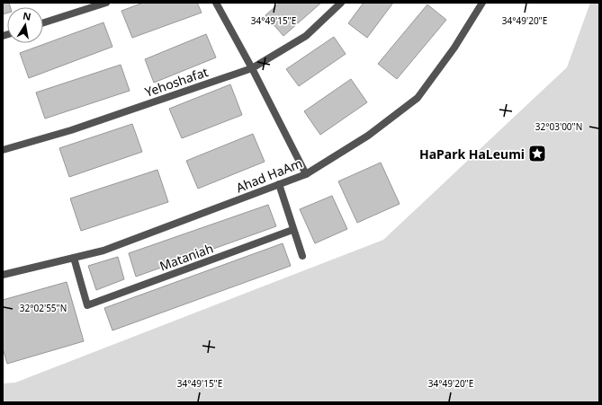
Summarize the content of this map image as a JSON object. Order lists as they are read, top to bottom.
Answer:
{
  "streets": {
    "street": ["Yehoshafat", "Ahad HaAm", "Mataniah"]
  },
  "crossings": [
    ["Ahad HaAm", "Mataniah"]
  ],
  "places": {
    "place": ["HaPark HaLeumi"]
  },
  "north": "top",
  "coordinates": [
    "34°49'15\"E",
    "34°49'20\"E",
    "32°03'00\"N",
    "32°02'55\"N"
  ]
}
